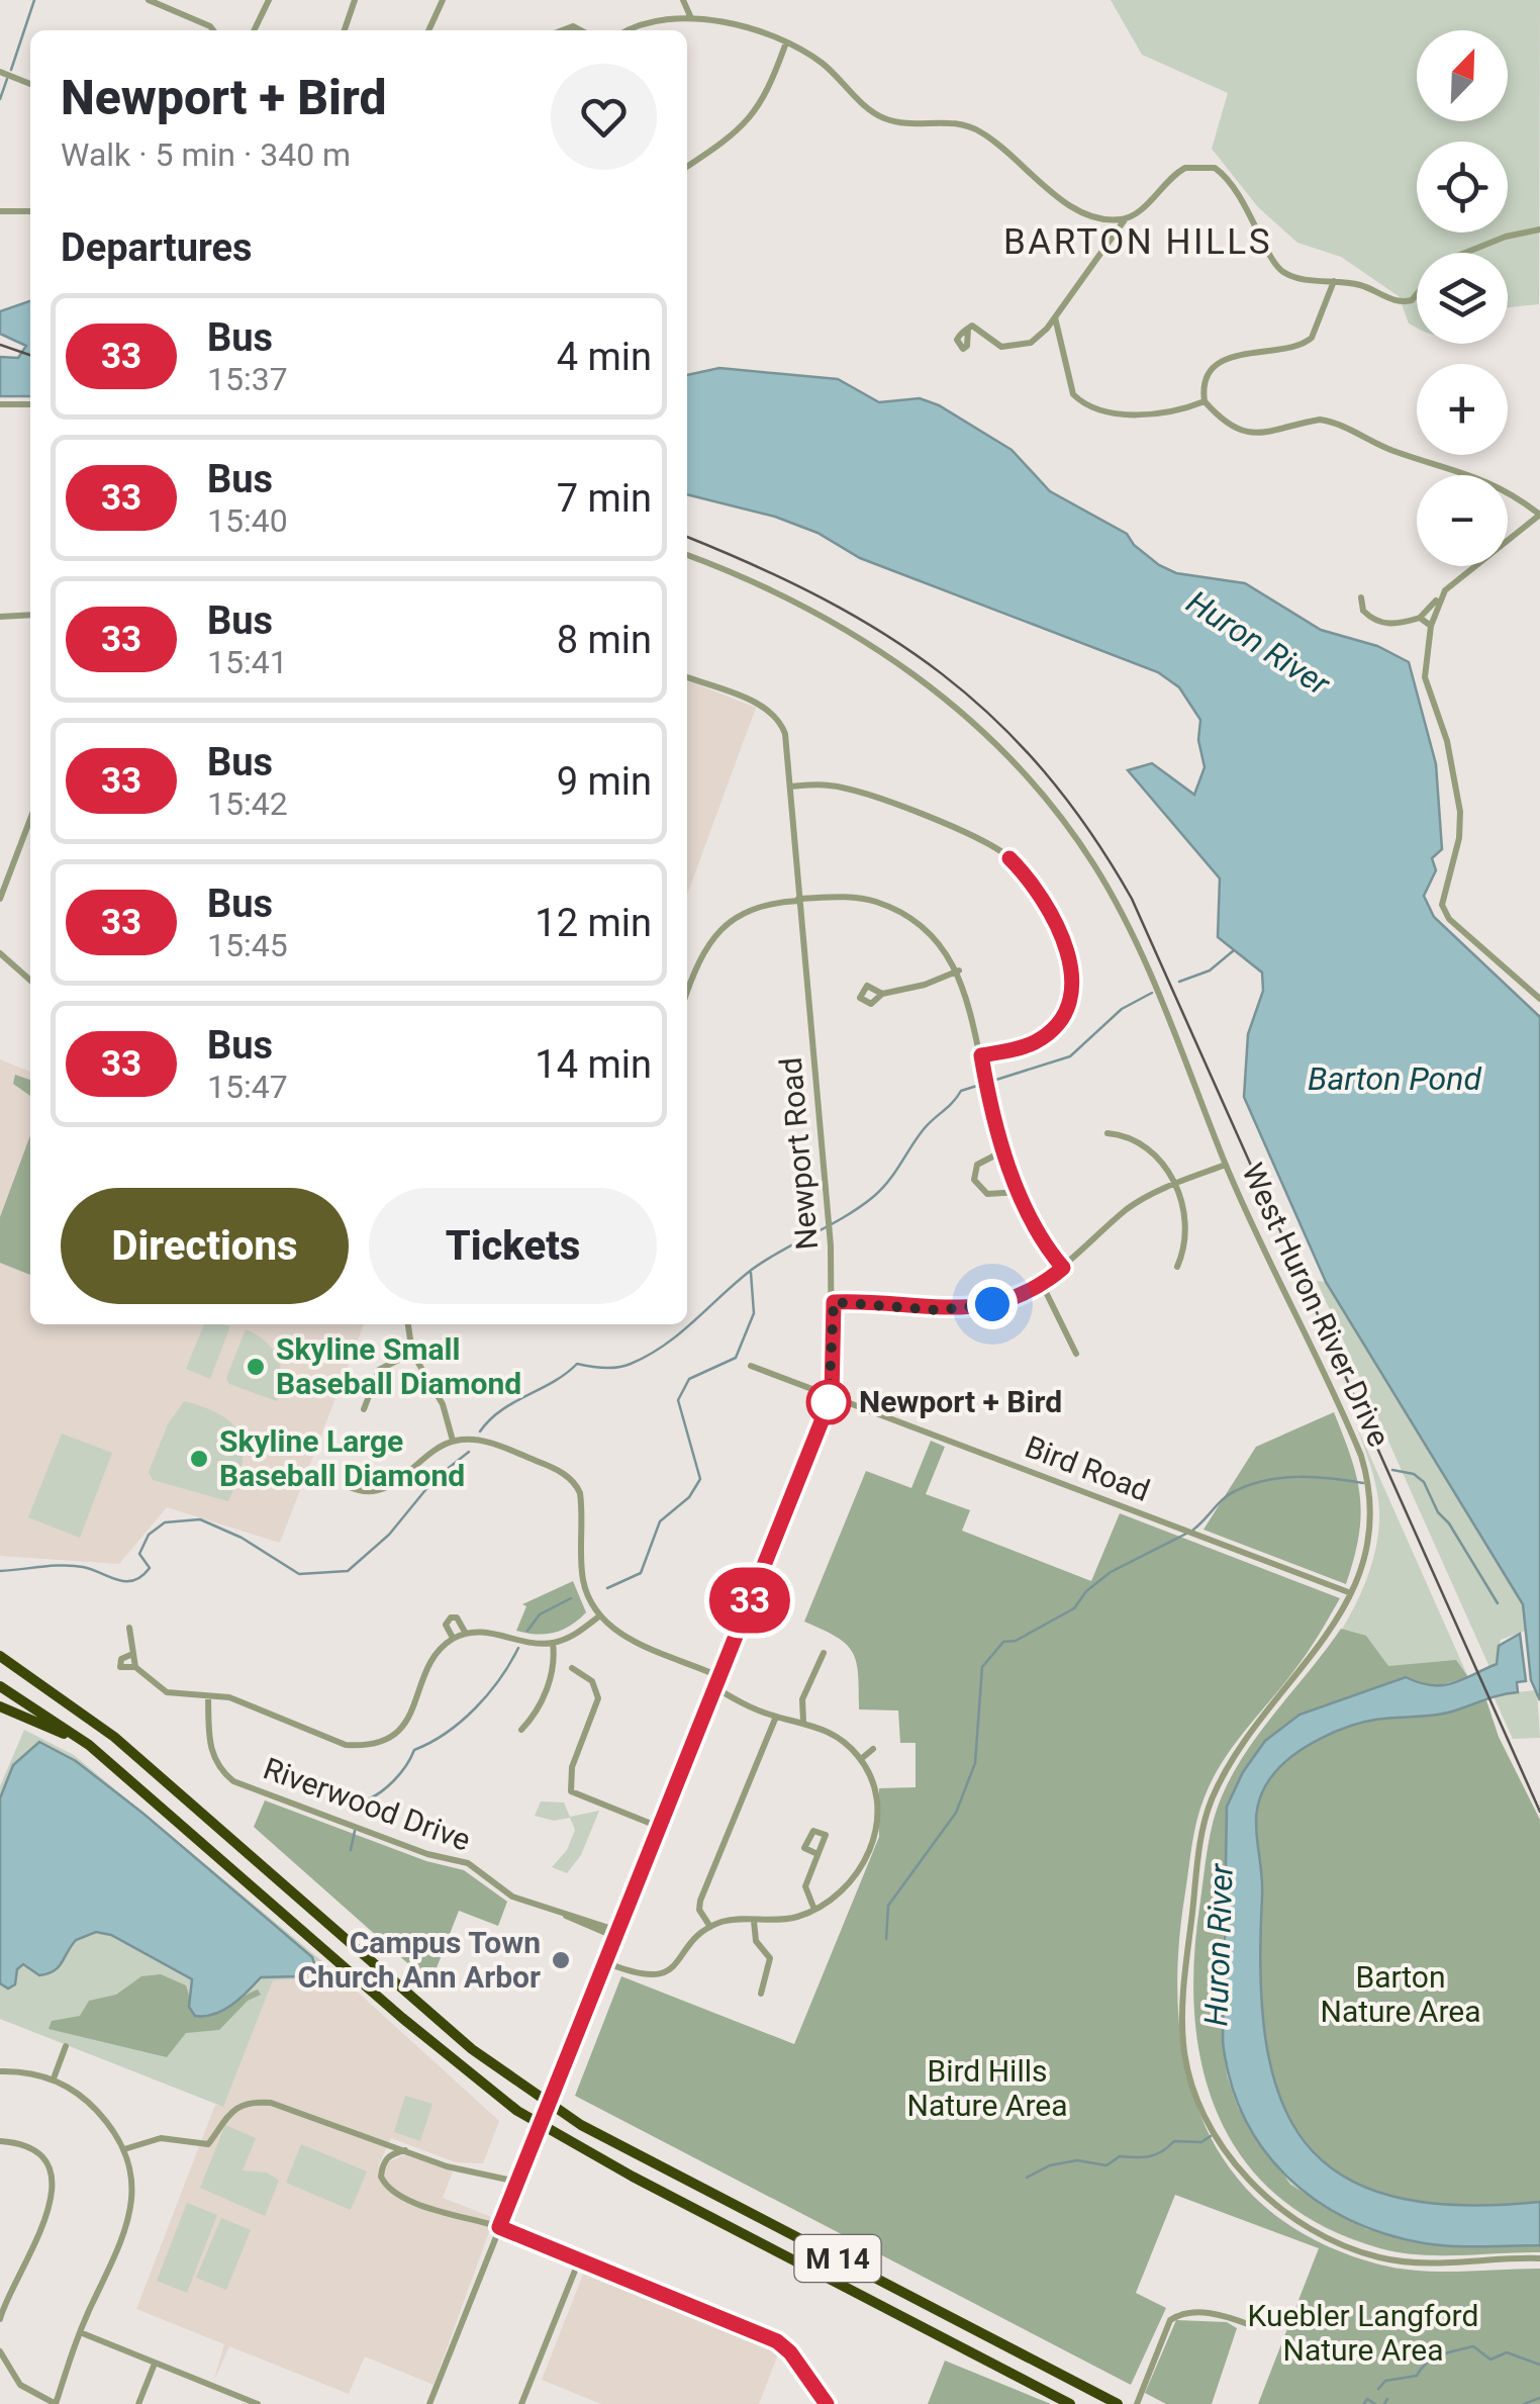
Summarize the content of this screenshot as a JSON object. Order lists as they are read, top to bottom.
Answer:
{
  "streets": {
    "highway": ["M 14"],
    "street": [
      "Newport Road",
      "West Huron River Drive",
      "Bird Road",
      "Riverwood Drive"
    ]
  },
  "crossings": [
    ["Newport Road", "Bird Road"],
    ["Newport Road", "Riverwood Drive"],
    ["West Huron River Drive", "Bird Road"]
  ],
  "districts": ["BARTON HILLS"],
  "water": ["Huron River", "Barton Pond"],
  "parks": ["Barton Nature Area", "Bird Hills Nature Area", "Kuebler Langford Nature Area"],
  "places": [
    "Skyline Small Baseball Diamond",
    "Newport + Bird",
    "Skyline Large Baseball Diamond",
    "Campus Town Church Ann Arbor"
  ],
  "lines": ["bus line 33"],
  "north": "top right",
  "page": {
    "on_map": "33",
    "map_buttons": ["+", "−"],
    "heading": [
      ["Newport + Bird", "Walk · 5 min · 340 m"],
      "Departures"
    ],
    "list": [
      {
        "mark": "33",
        "name": "Bus",
        "note": "15:37",
        "value": "4 min"
      },
      {
        "mark": "33",
        "name": "Bus",
        "note": "15:40",
        "value": "7 min"
      },
      {
        "mark": "33",
        "name": "Bus",
        "note": "15:41",
        "value": "8 min"
      },
      {
        "mark": "33",
        "name": "Bus",
        "note": "15:42",
        "value": "9 min"
      },
      {
        "mark": "33",
        "name": "Bus",
        "note": "15:45",
        "value": "12 min"
      },
      {
        "mark": "33",
        "name": "Bus",
        "note": "15:47",
        "value": "14 min"
      }
    ],
    "buttons": ["Directions", "Tickets"]
  }
}
